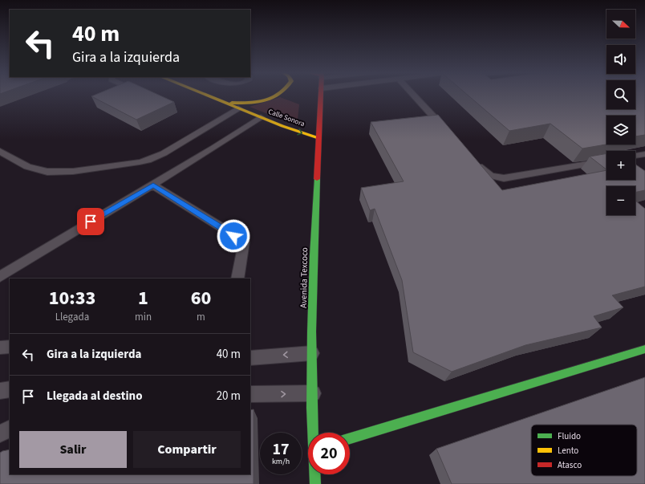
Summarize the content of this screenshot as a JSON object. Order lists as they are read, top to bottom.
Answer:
{
  "streets": {
    "street": ["Calle Sonora", "Avenida Texcoco"]
  },
  "crossings": [
    ["Calle Sonora", "Avenida Texcoco"]
  ],
  "one_way": ["Calle Sonora"],
  "legend": ["Fluido", "Lento", "Atasco"],
  "north": "right",
  "page": {
    "map_buttons": ["+", "−"],
    "turn": ["40 m", "Gira a la izquierda"],
    "eta": [
      "10:33",
      "Llegada",
      "1",
      "min",
      "60",
      "m"
    ],
    "list": [
      {
        "name": "Gira a la izquierda",
        "value": "40 m"
      },
      {
        "name": "Llegada al destino",
        "value": "20 m"
      }
    ],
    "buttons": ["Salir", "Compartir"],
    "speed": "17 km/h",
    "limit": "20"
  }
}
